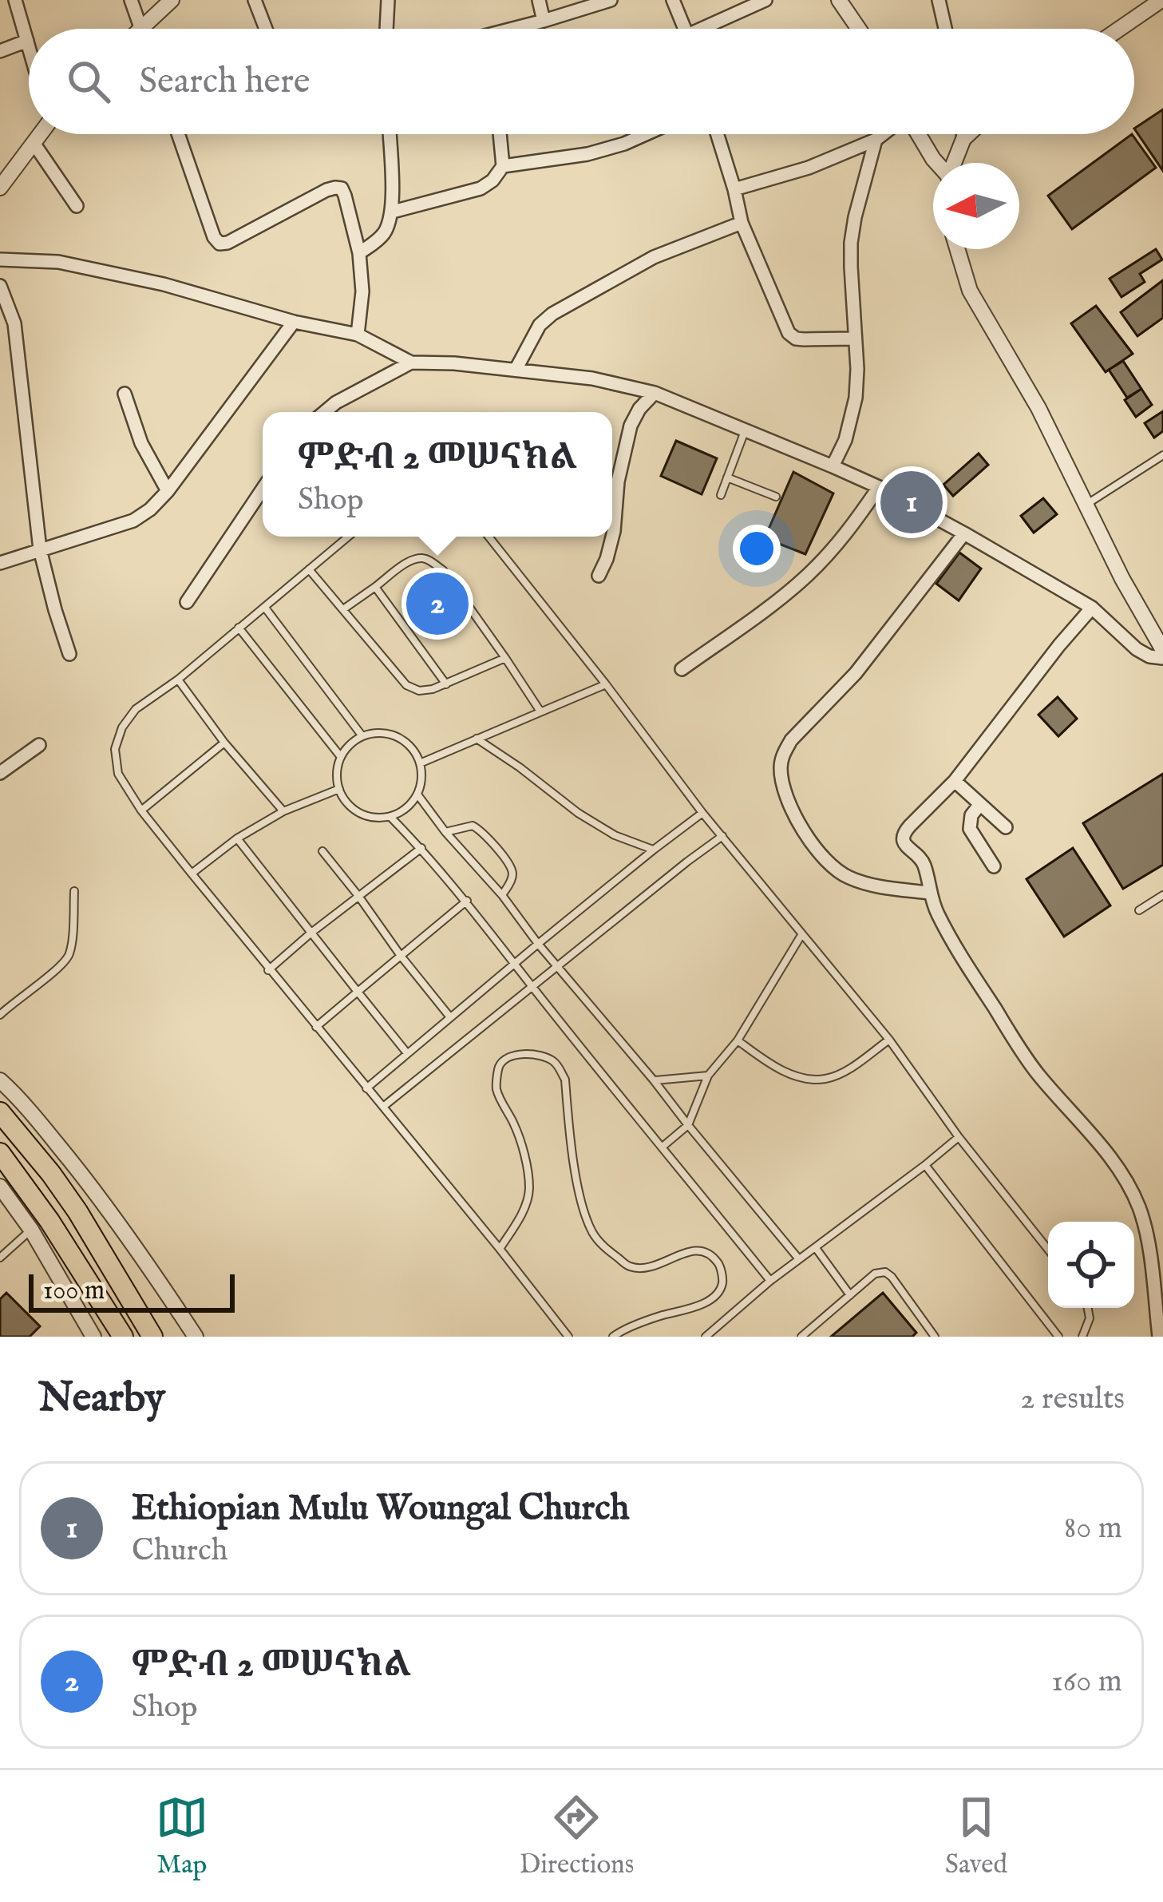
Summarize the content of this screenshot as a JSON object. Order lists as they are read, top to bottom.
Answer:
{
  "scale_bar": "100 m",
  "north": "left",
  "page": {
    "search": "Search here",
    "popup": ["ምድብ 2 መሠናክል", "Shop"],
    "pins": ["1", "2"],
    "scale": "100 m",
    "heading": ["Nearby", "2 results"],
    "list": [
      {
        "mark": "1",
        "name": "Ethiopian Mulu Woungal Church",
        "note": "Church",
        "value": "80 m"
      },
      {
        "mark": "2",
        "name": "ምድብ 2 መሠናክል",
        "note": "Shop",
        "value": "160 m"
      }
    ],
    "nav": ["Map", "Directions", "Saved"]
  }
}
